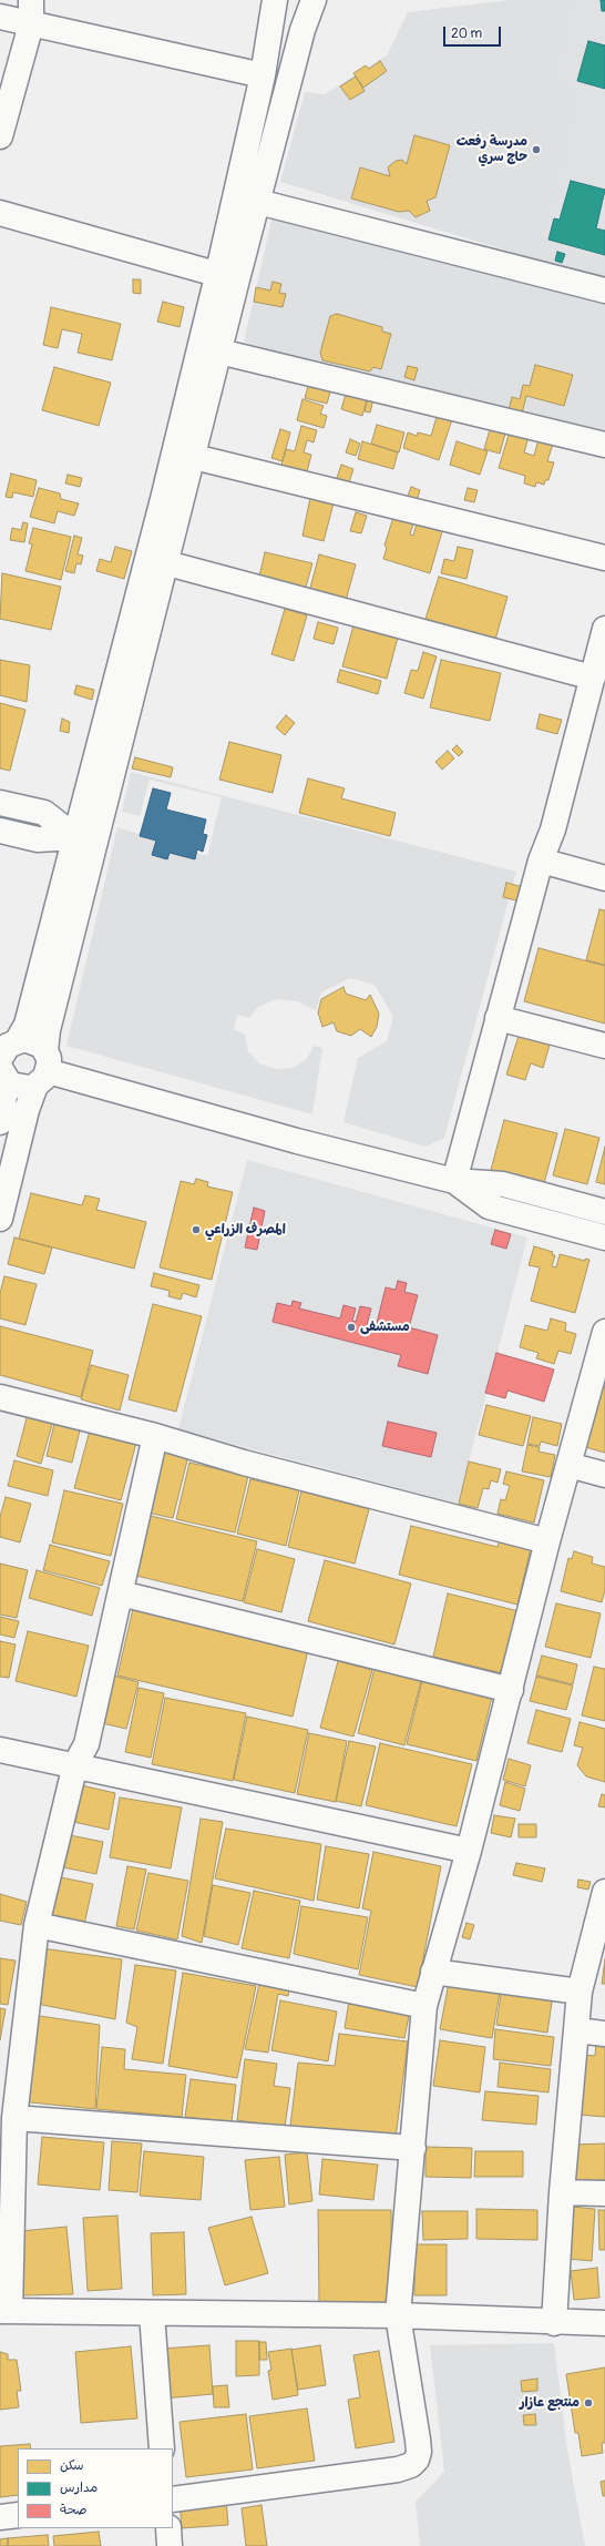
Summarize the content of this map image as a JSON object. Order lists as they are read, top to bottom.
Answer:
{
  "places": [
    "مدرسة رفعت حاج سري",
    "المصرف الزراعي",
    "مستشفى",
    "منتجع عازار"
  ],
  "legend": ["سكن", "مدارس", "صحة"],
  "scale_bar": "20 m"
}
